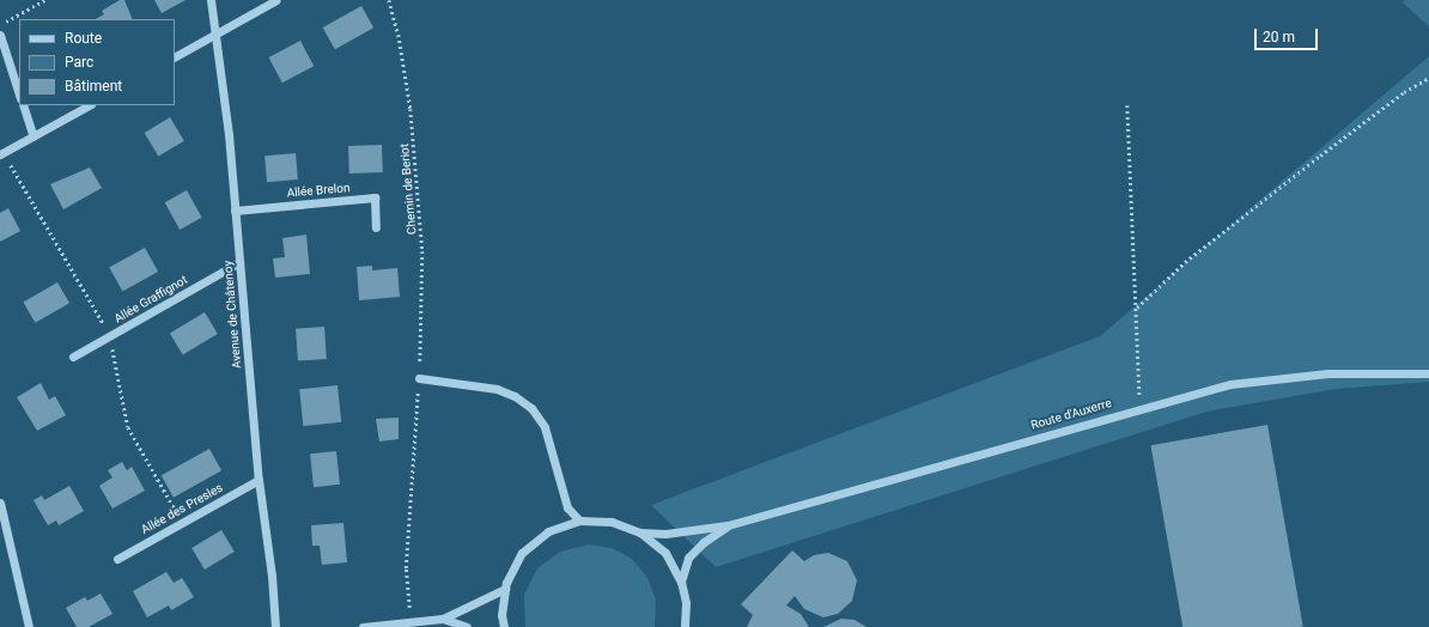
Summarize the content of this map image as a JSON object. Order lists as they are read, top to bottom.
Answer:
{
  "streets": {
    "street": [
      "Allée Brelon",
      "Allée Graffignot",
      "Avenue de Châtenoy",
      "Route d'Auxerre",
      "Allée des Presles"
    ],
    "path": ["Chemin de Beriot"]
  },
  "crossings": [
    ["Allée Brelon", "Avenue de Châtenoy"],
    ["Allée Graffignot", "Avenue de Châtenoy"],
    ["Avenue de Châtenoy", "Allée des Presles"]
  ],
  "legend": ["Route", "Parc", "Bâtiment"],
  "scale_bar": "20 m"
}
